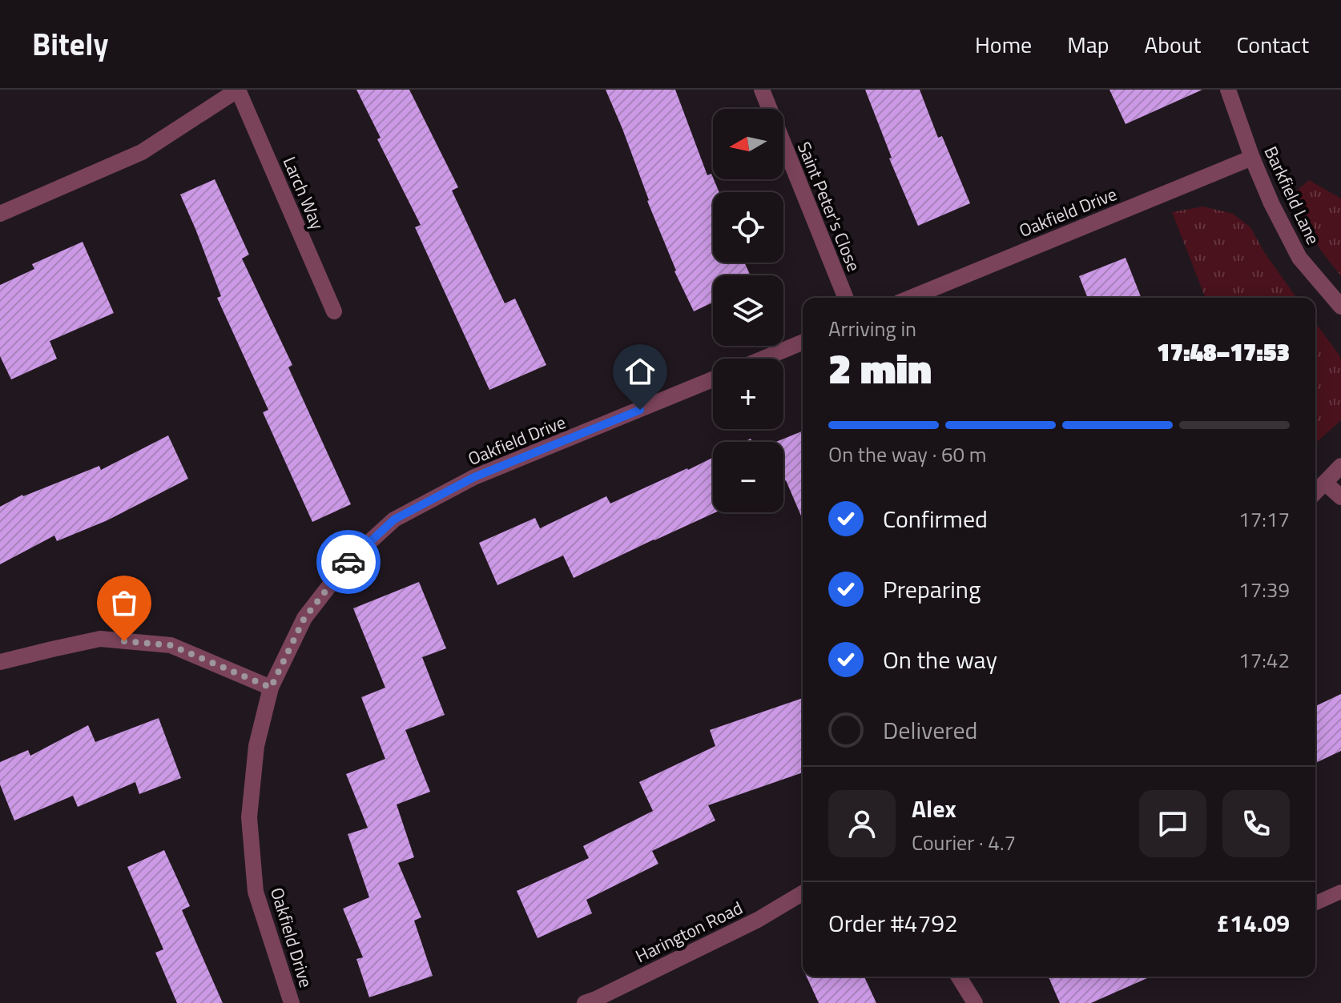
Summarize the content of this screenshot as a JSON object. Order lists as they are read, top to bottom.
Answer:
{
  "streets": {
    "street": [
      "Larch Way",
      "Barkfield Lane",
      "Saint Peter's Close",
      "Oakfield Drive",
      "Harington Road"
    ]
  },
  "crossings": [
    ["Barkfield Lane", "Oakfield Drive"]
  ],
  "north": "left",
  "page": {
    "header": "Bitely",
    "nav": [
      "Home",
      "Map",
      "About",
      "Contact"
    ],
    "map_buttons": ["+", "−"],
    "heading": ["2 min", "Arriving in", "17:48–17:53"],
    "panel": [
      "Alex",
      "Courier · 4.7",
      "Order #4792",
      "£14.09"
    ],
    "bar": "On the way · 60 m",
    "list": [
      ["Confirmed", "17:17"],
      ["Preparing", "17:39"],
      ["On the way", "17:42"],
      "Delivered"
    ]
  }
}
